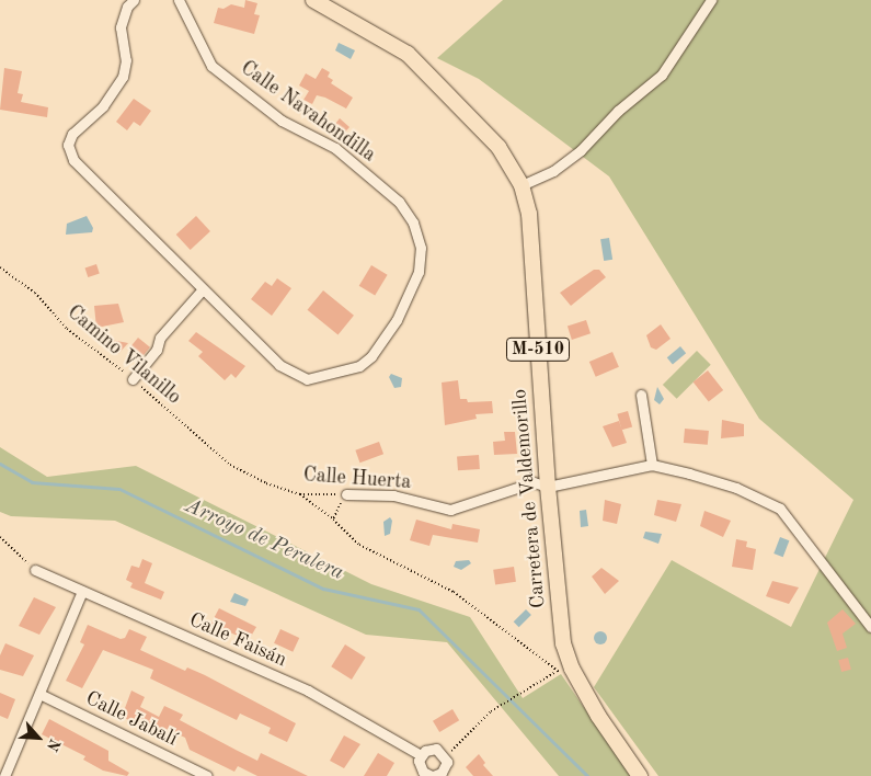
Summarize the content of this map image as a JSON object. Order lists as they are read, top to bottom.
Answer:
{
  "streets": {
    "main road": ["M-510", "Carretera de Valdemorillo"],
    "street": [
      "Calle Navahondilla",
      "Calle Huerta",
      "Calle Faisán",
      "Calle Jabalí"
    ],
    "path": ["Camino Vilanillo"]
  },
  "crossings": [
    ["Camino Vilanillo", "Calle Huerta"],
    ["Calle Huerta", "Carretera de Valdemorillo"]
  ],
  "water": ["Arroyo de Peralera"],
  "north": "bottom right"
}
